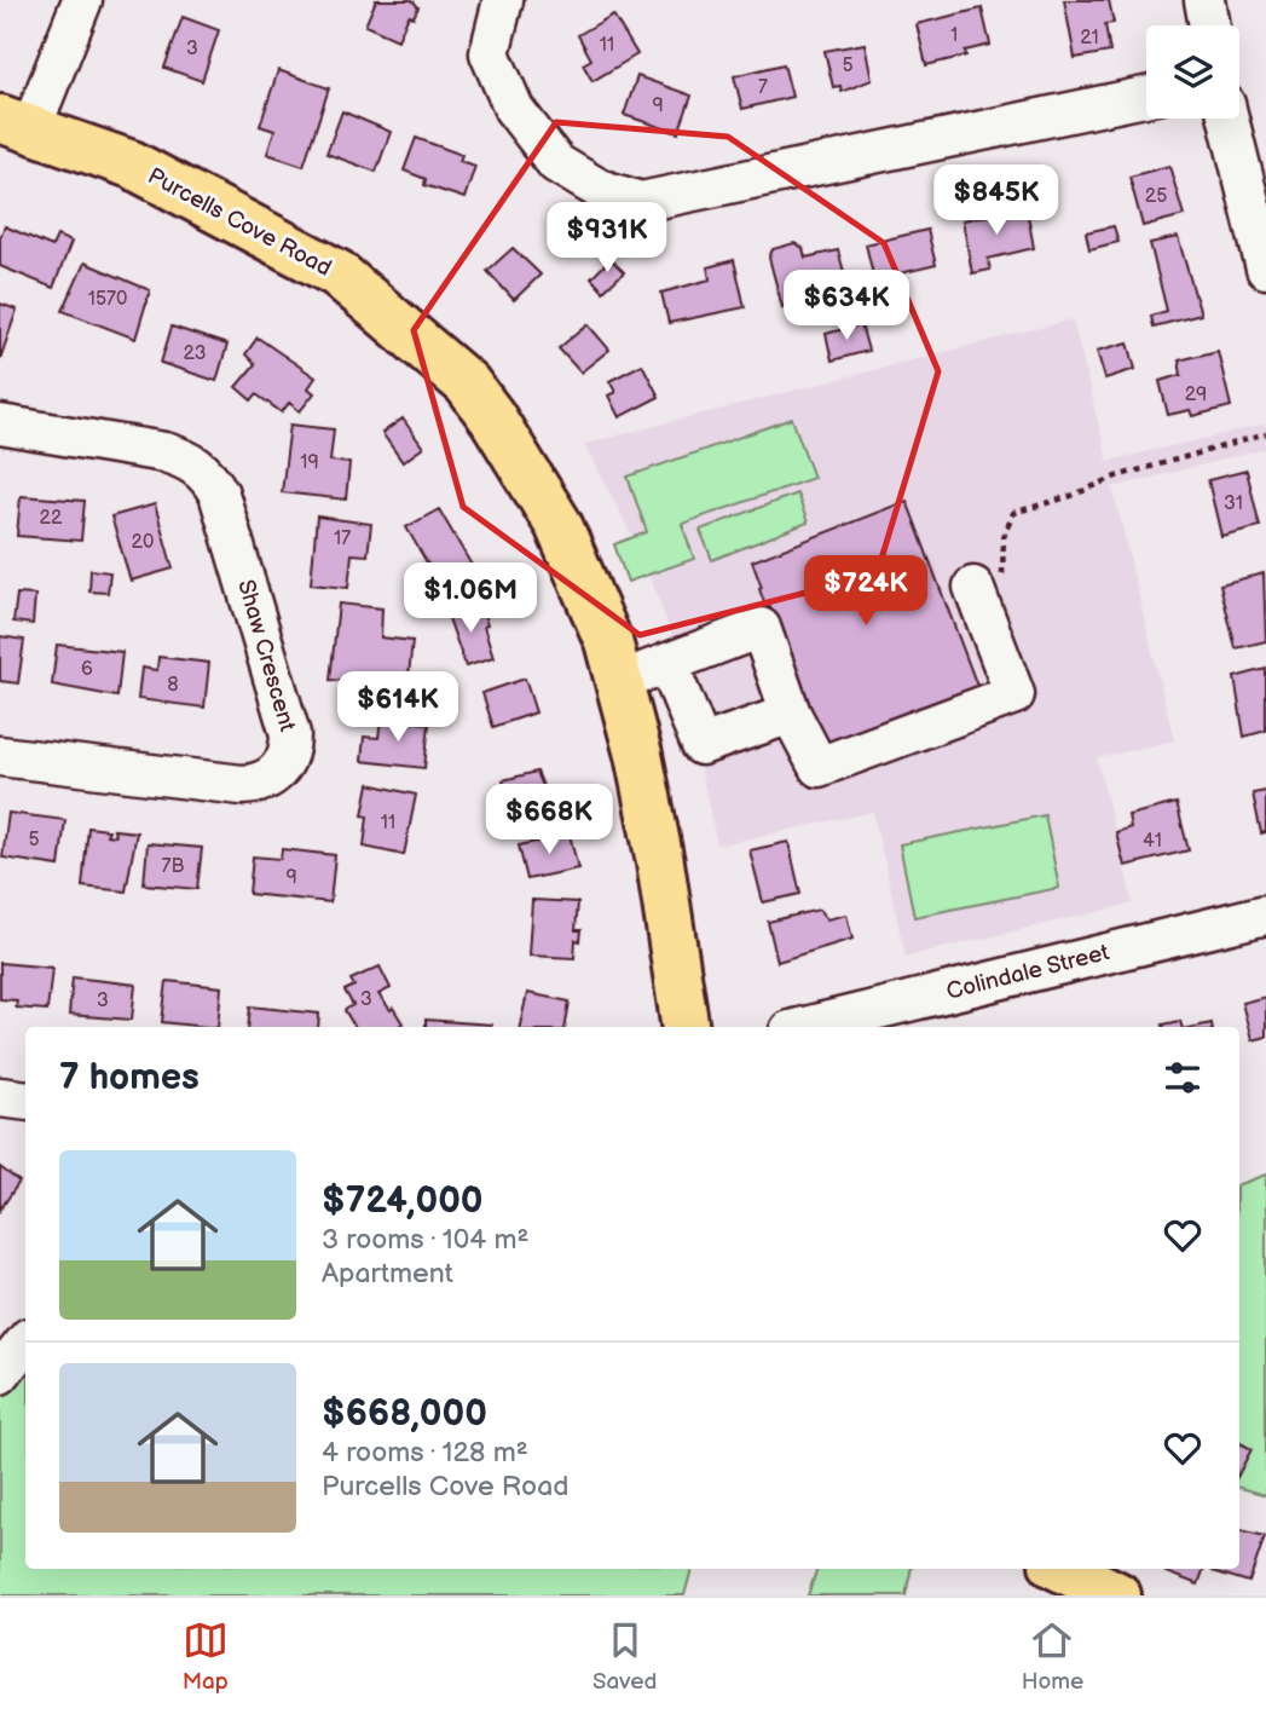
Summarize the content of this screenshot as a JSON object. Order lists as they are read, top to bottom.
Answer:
{
  "streets": {
    "main road": ["Purcells Cove Road"],
    "street": ["Shaw Crescent", "Colindale Street"]
  },
  "house_numbers": [
    "1",
    "21",
    "11",
    "3",
    "5",
    "7",
    "9",
    "25",
    "1570",
    "23",
    "29",
    "19",
    "31",
    "22",
    "17",
    "20",
    "6",
    "8",
    "11",
    "5",
    "41",
    "7B",
    "9",
    "3",
    "3"
  ],
  "page": {
    "price": [
      "$845K",
      "$931K",
      "$634K",
      "$724K",
      "$1.06M",
      "$614K",
      "$668K"
    ],
    "heading": "7 homes",
    "list": [
      {
        "name": "$724,000",
        "note": "3 rooms · 104 m² · Apartment"
      },
      {
        "name": "$668,000",
        "note": "4 rooms · 128 m² · Purcells Cove Road"
      }
    ],
    "tabs": ["Map", "Saved", "Home"]
  }
}
